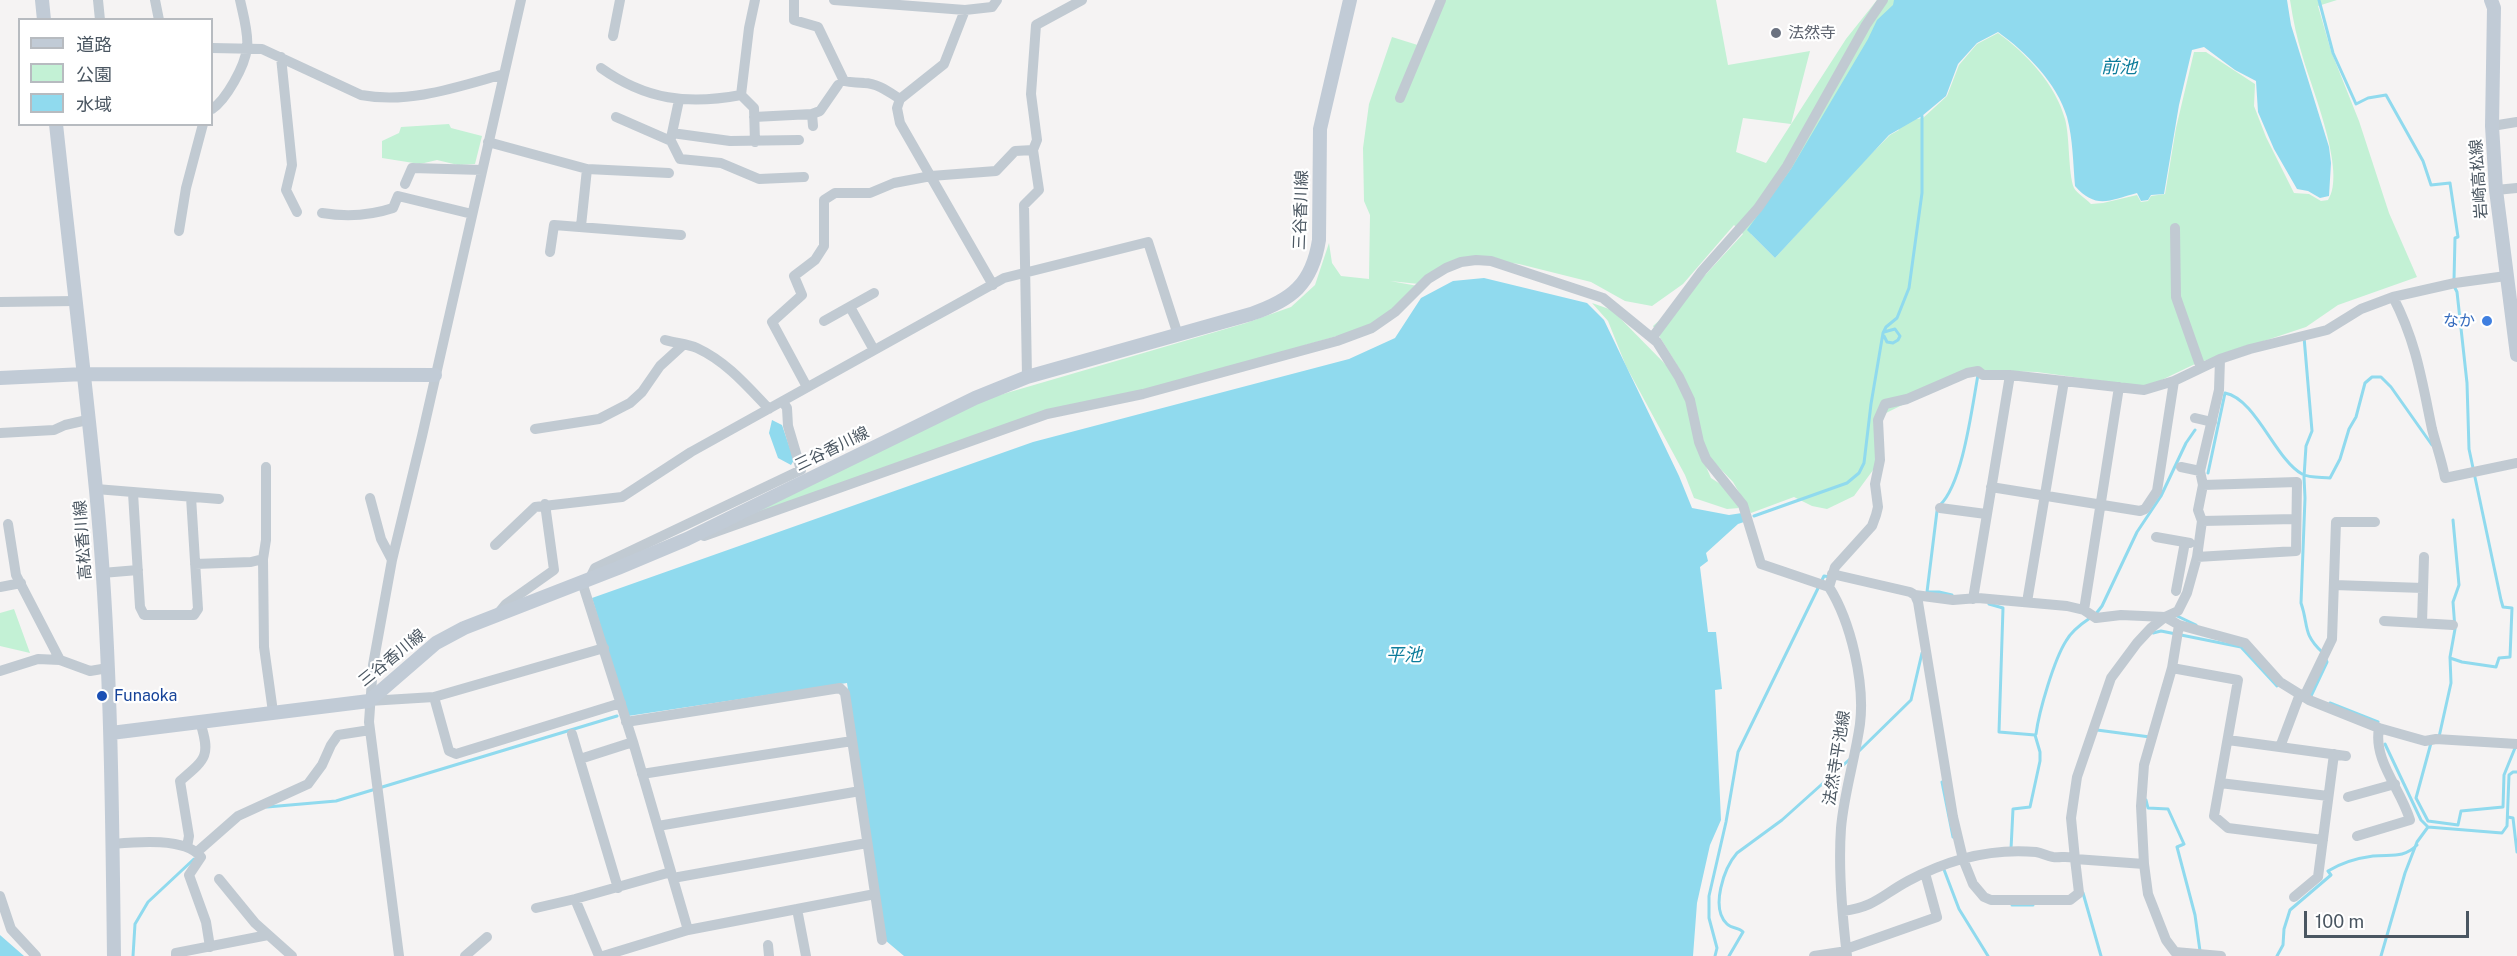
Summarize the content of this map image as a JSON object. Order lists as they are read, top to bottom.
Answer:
{
  "streets": {
    "main road": ["岩崎高松線", "三谷香川線", "高松香川線"],
    "street": ["法然寺平池線"]
  },
  "crossings": [
    ["三谷香川線", "高松香川線"]
  ],
  "water": ["前池", "平池"],
  "places": ["法然寺", "なか", "Funaoka"],
  "legend": ["道路", "公園", "水域"],
  "scale_bar": "100 m"
}
